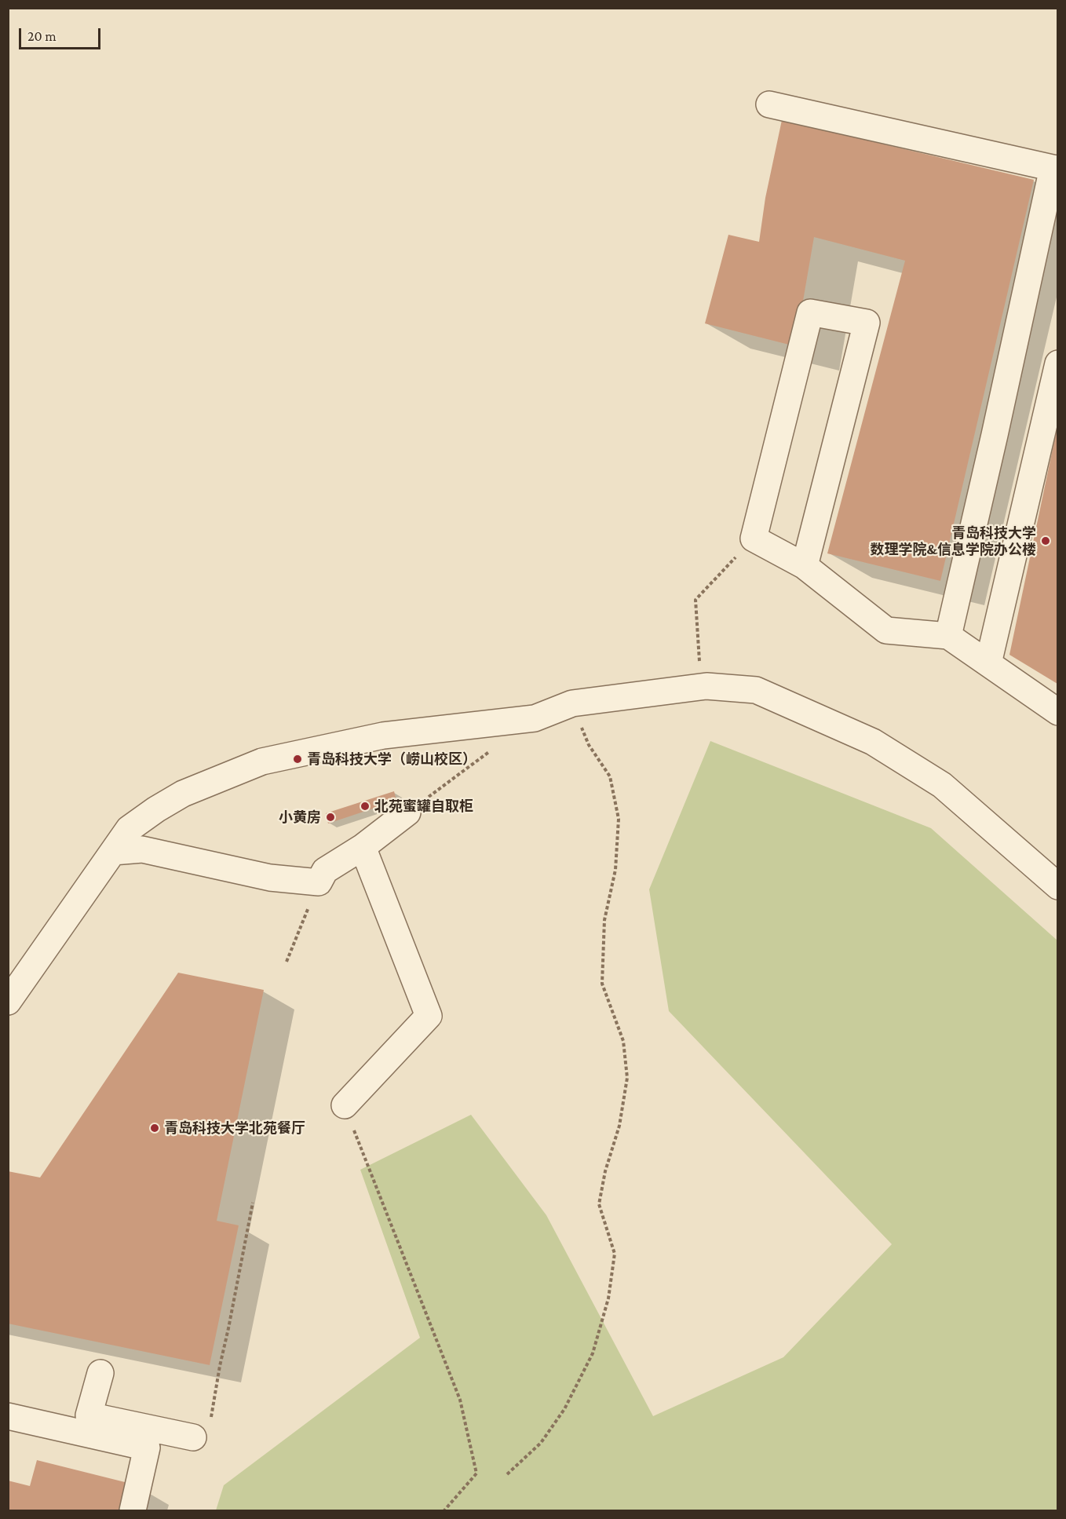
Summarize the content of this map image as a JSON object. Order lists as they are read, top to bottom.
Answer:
{
  "places": [
    "青岛科技大学 数理学院&信息学院办公楼",
    "青岛科技大学（崂山校区）",
    "北苑蜜罐自取柜",
    "小黄房",
    "青岛科技大学北苑餐厅"
  ],
  "scale_bar": "20 m"
}
